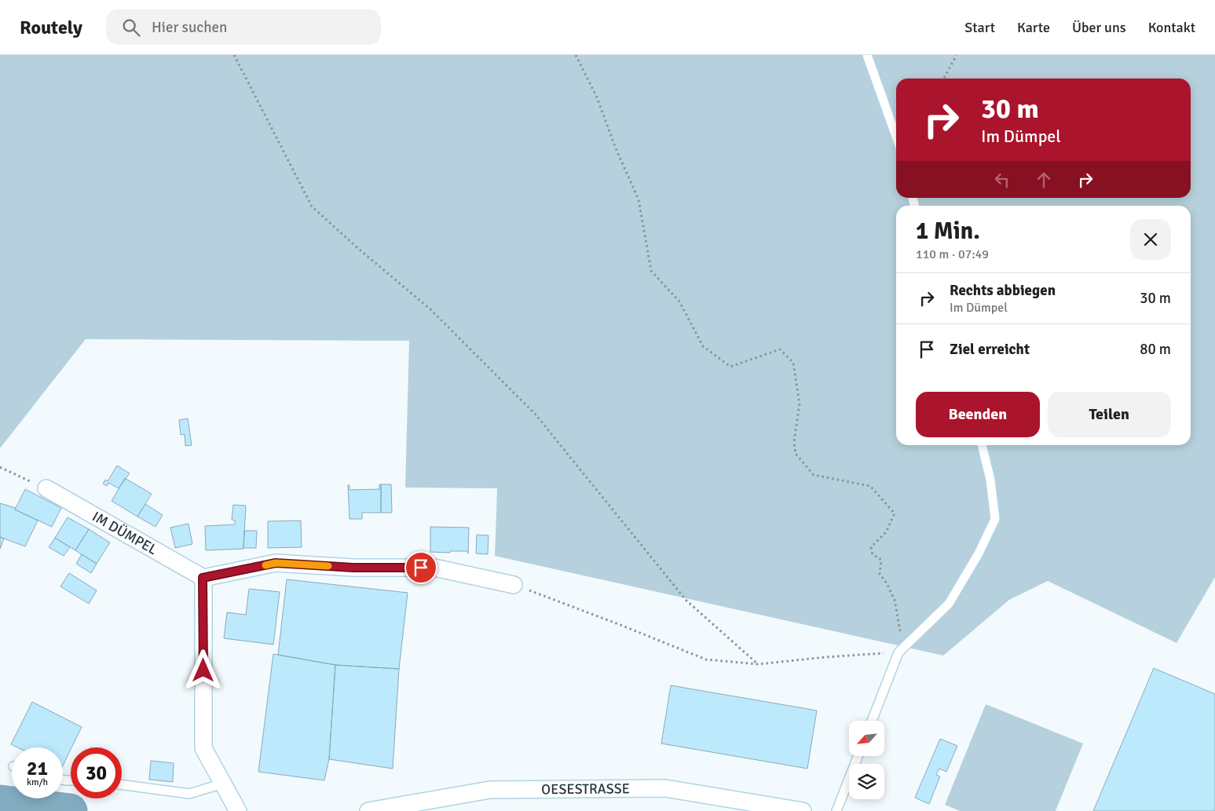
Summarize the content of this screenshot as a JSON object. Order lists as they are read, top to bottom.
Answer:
{
  "streets": {
    "street": ["IM DÜMPEL", "OESESTRASSE"]
  },
  "north": "bottom left",
  "page": {
    "header": "Routely",
    "search": "Hier suchen",
    "nav": [
      "Start",
      "Karte",
      "Über uns",
      "Kontakt"
    ],
    "turn": ["30 m", "Im Dümpel"],
    "heading": ["1 Min.", "110 m · 07:49"],
    "list": [
      {
        "name": "Rechts abbiegen",
        "note": "Im Dümpel",
        "value": "30 m"
      },
      {
        "name": "Ziel erreicht",
        "value": "80 m"
      }
    ],
    "buttons": ["Beenden", "Teilen"],
    "speed": "21 km/h",
    "limit": "30"
  }
}
